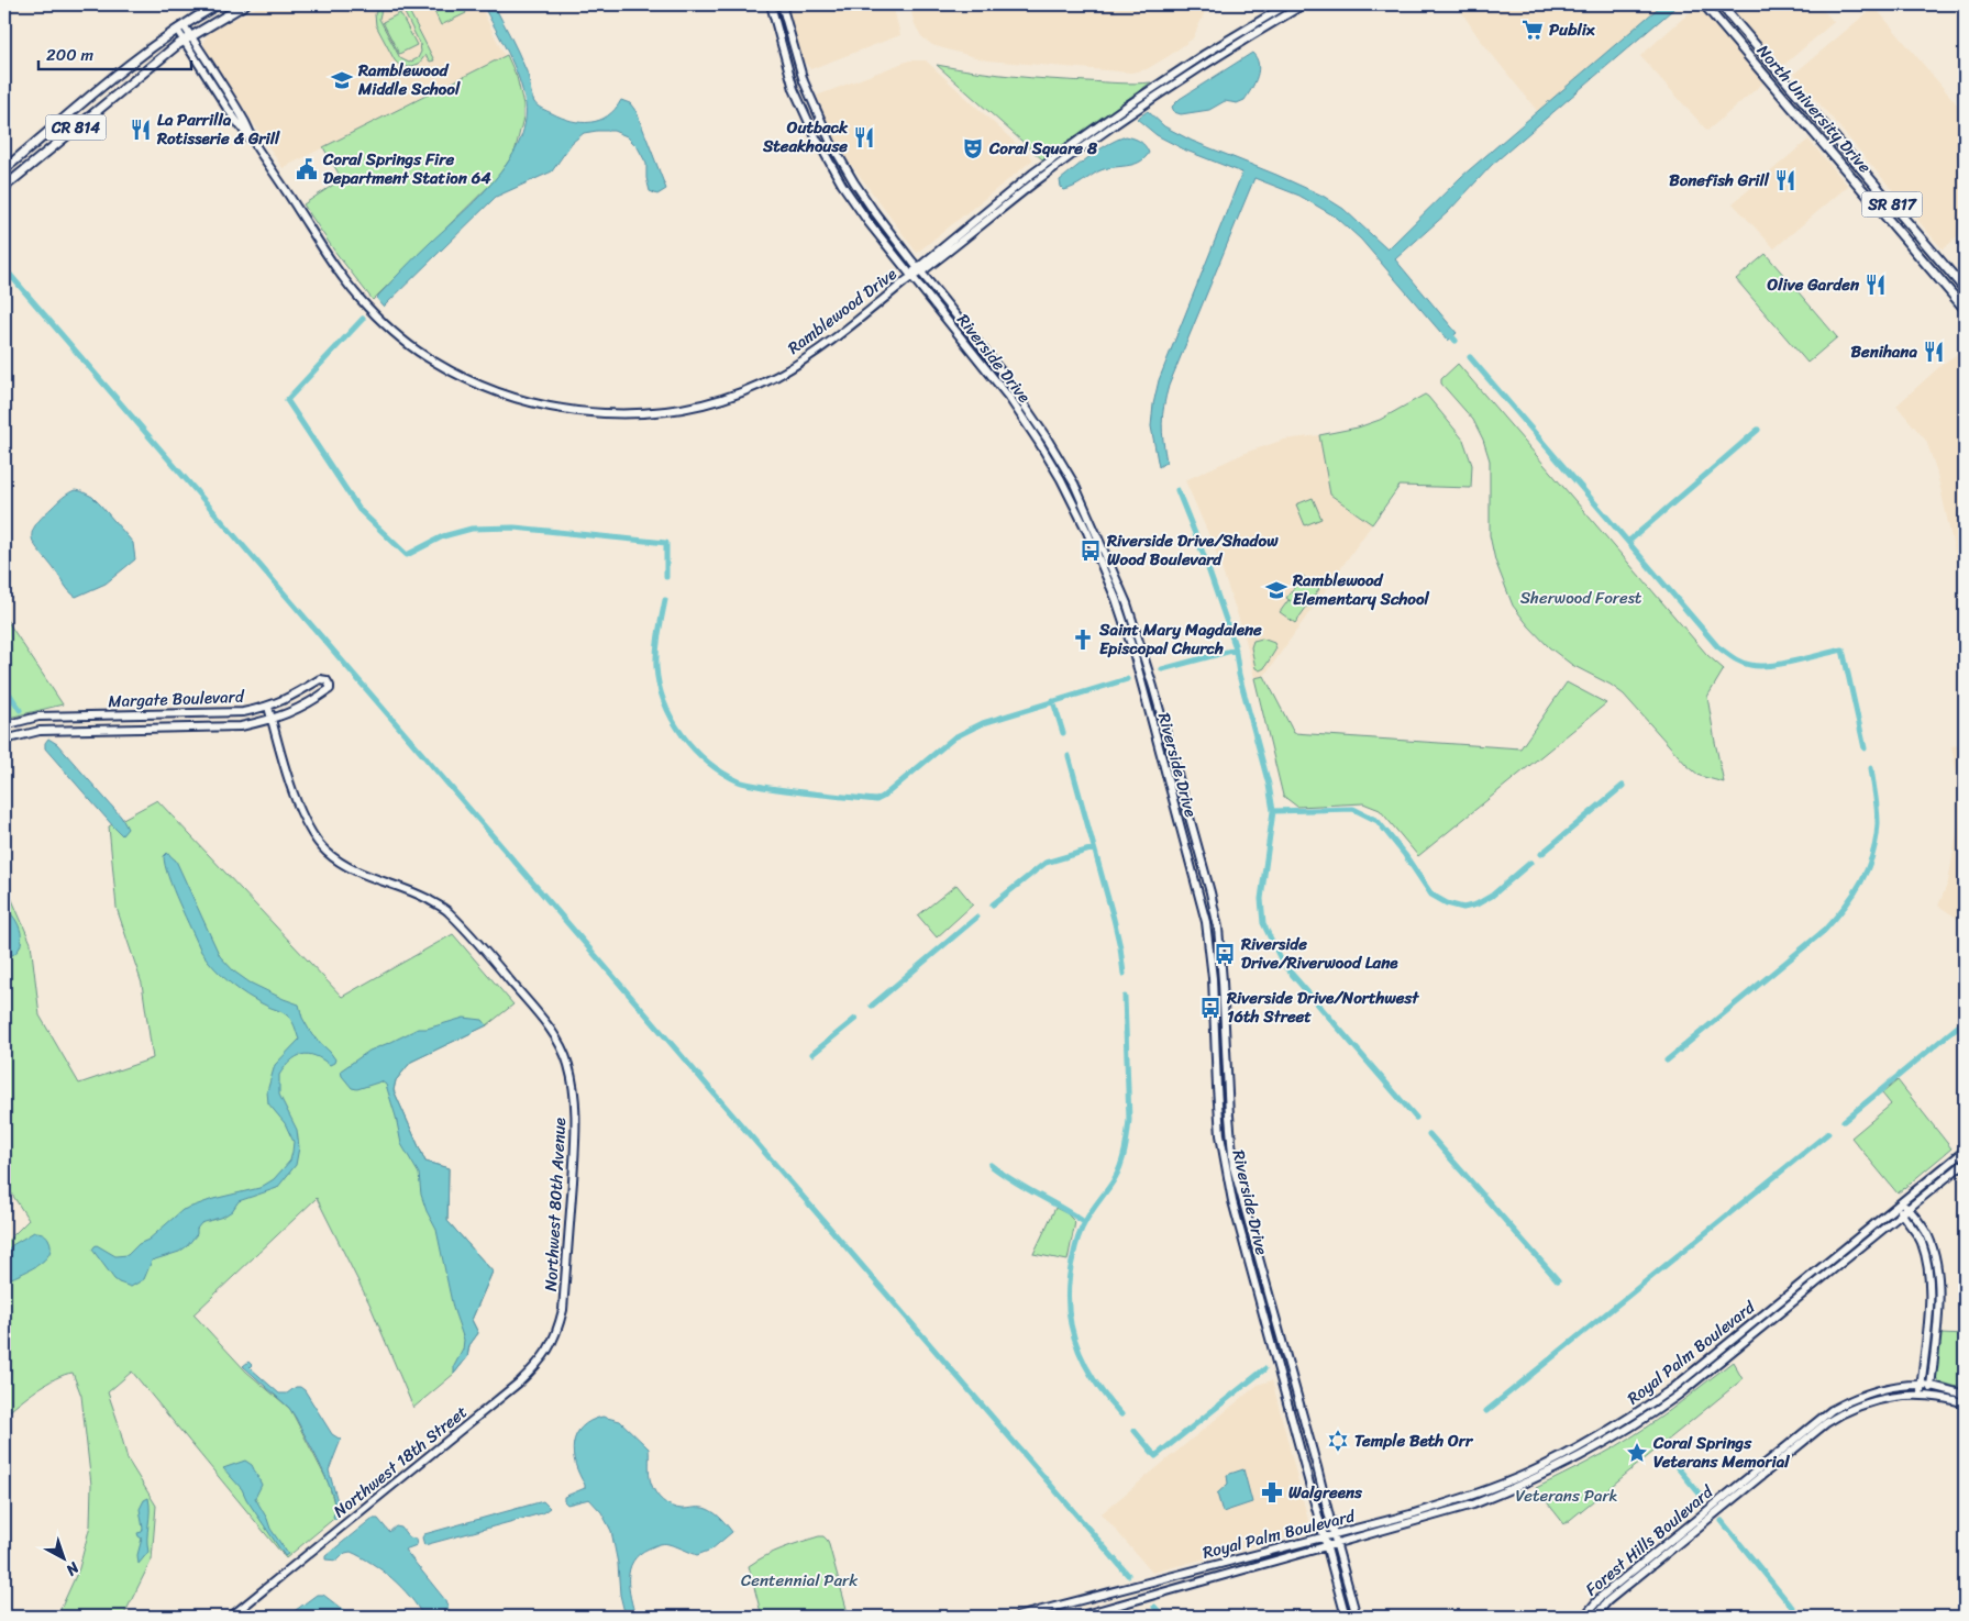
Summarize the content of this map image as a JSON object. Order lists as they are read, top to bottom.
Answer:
{
  "streets": {
    "main road": ["North University Drive", "CR 814", "SR 817"],
    "street": [
      "Ramblewood Drive",
      "Riverside Drive",
      "Margate Boulevard",
      "Northwest 80th Avenue",
      "Royal Palm Boulevard",
      "Northwest 18th Street",
      "Forest Hills Boulevard"
    ]
  },
  "crossings": [
    ["CR 814", "Ramblewood Drive"],
    ["Ramblewood Drive", "Riverside Drive"],
    ["Riverside Drive", "Royal Palm Boulevard"],
    ["Margate Boulevard", "Northwest 80th Avenue"],
    ["Northwest 80th Avenue", "Northwest 18th Street"]
  ],
  "parks": ["Sherwood Forest", "Veterans Park", "Centennial Park"],
  "places": {
    "supermarket": ["Publix"],
    "school or university": ["Ramblewood Middle School", "Ramblewood Elementary School"],
    "restaurant": [
      "La Parrilla Rotisserie & Grill",
      "Outback Steakhouse",
      "Bonefish Grill",
      "Olive Garden",
      "Benihana"
    ],
    "theatre": ["Coral Square 8"],
    "public building": ["Coral Springs Fire Department Station 64"],
    "bus stop": ["Riverside Drive/Shadow Wood Boulevard", "Riverside Drive/Riverwood Lane", "Riverside Drive/Northwest 16th Street"],
    "church": ["Saint Mary Magdalene Episcopal Church"],
    "synagogue": ["Temple Beth Orr"],
    "place": ["Coral Springs Veterans Memorial"],
    "pharmacy": ["Walgreens"]
  },
  "scale_bar": "200 m",
  "north": "bottom right"
}
